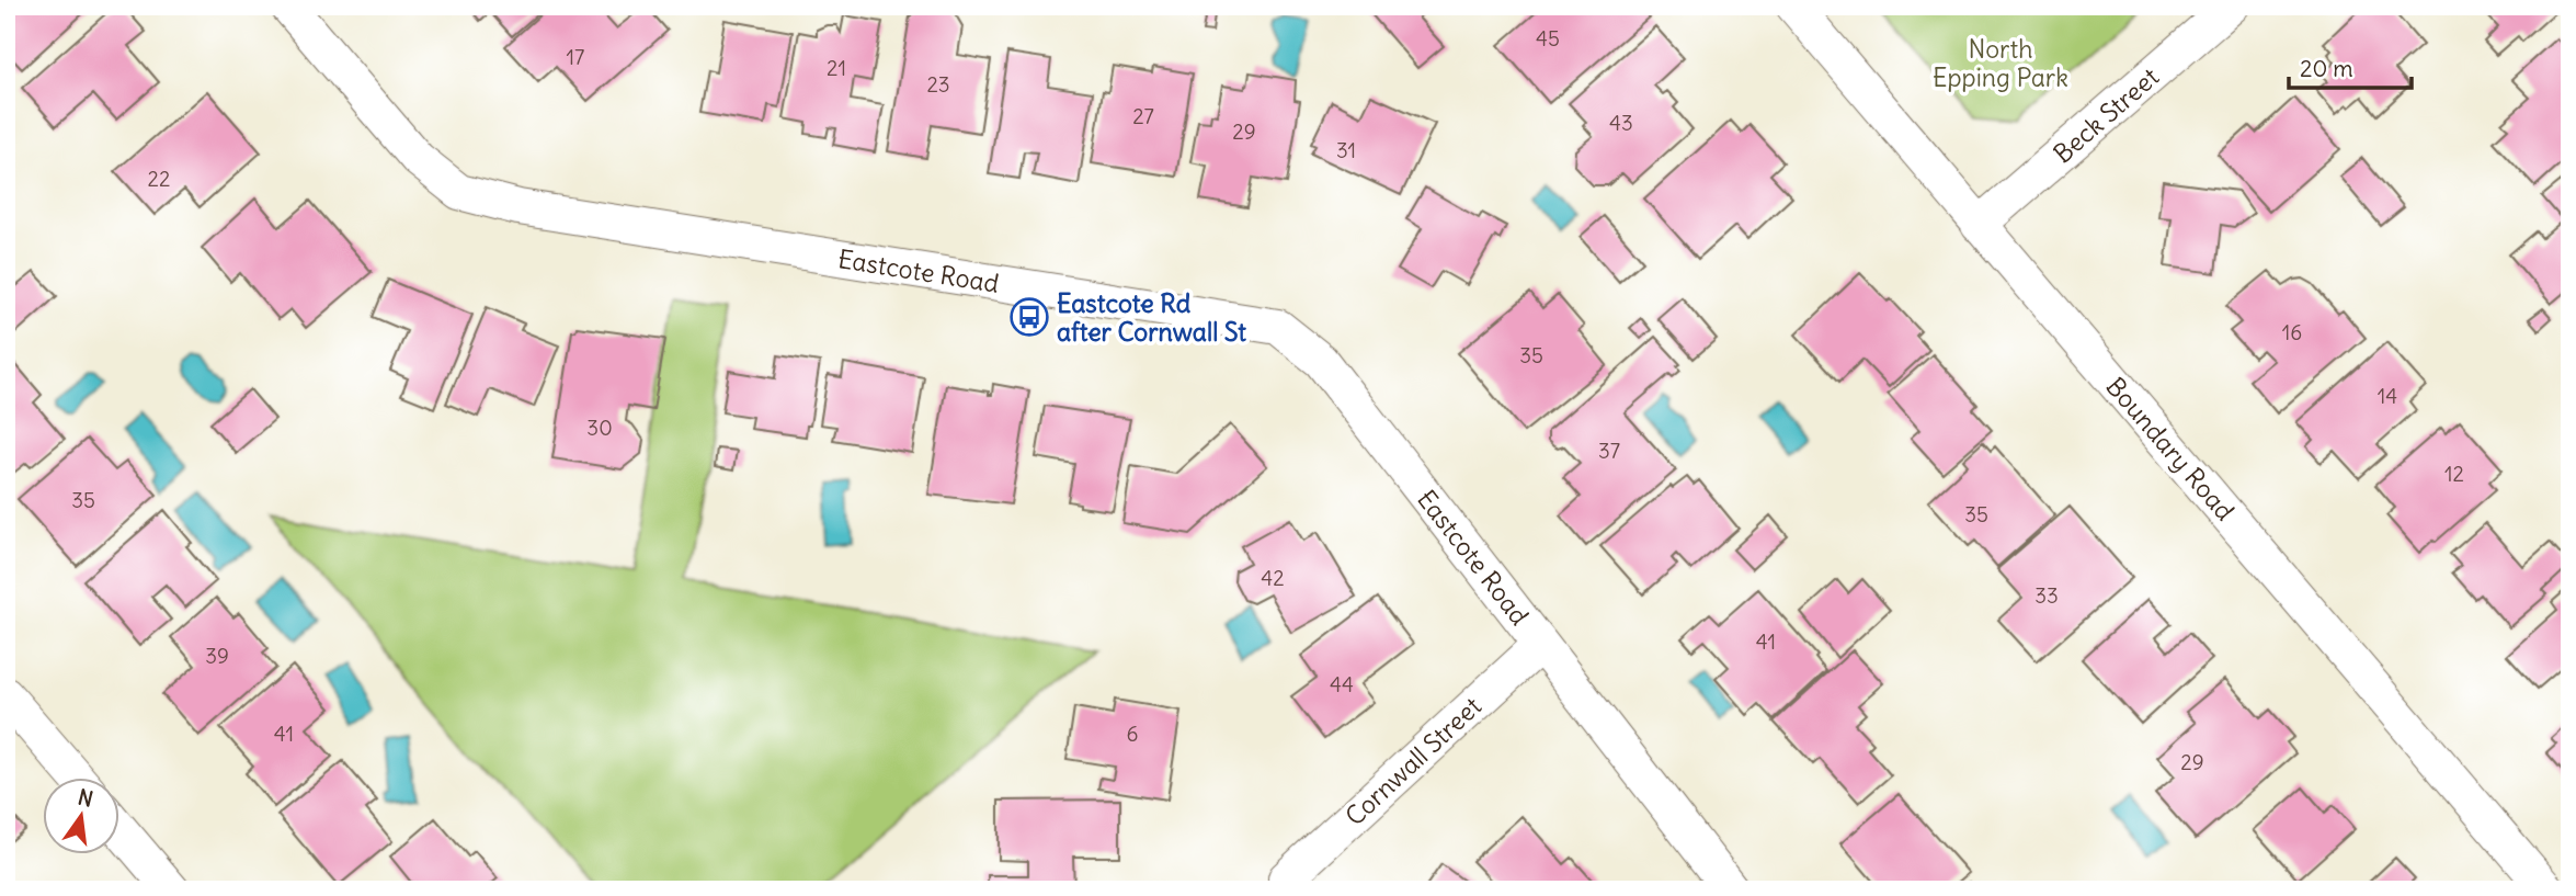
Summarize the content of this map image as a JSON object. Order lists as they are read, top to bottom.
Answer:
{
  "streets": {
    "street": [
      "Beck Street",
      "Eastcote Road",
      "Boundary Road",
      "Cornwall Street"
    ]
  },
  "crossings": [
    ["Beck Street", "Boundary Road"],
    ["Eastcote Road", "Cornwall Street"]
  ],
  "parks": ["North Epping Park"],
  "places": {
    "bus stop": ["Eastcote Rd after Cornwall St"]
  },
  "house_numbers": [
    "45",
    "17",
    "21",
    "23",
    "27",
    "43",
    "29",
    "31",
    "22",
    "16",
    "35",
    "14",
    "30",
    "37",
    "12",
    "35",
    "35",
    "42",
    "33",
    "41",
    "39",
    "44",
    "41",
    "6",
    "29"
  ],
  "scale_bar": "20 m",
  "north": "top"
}
